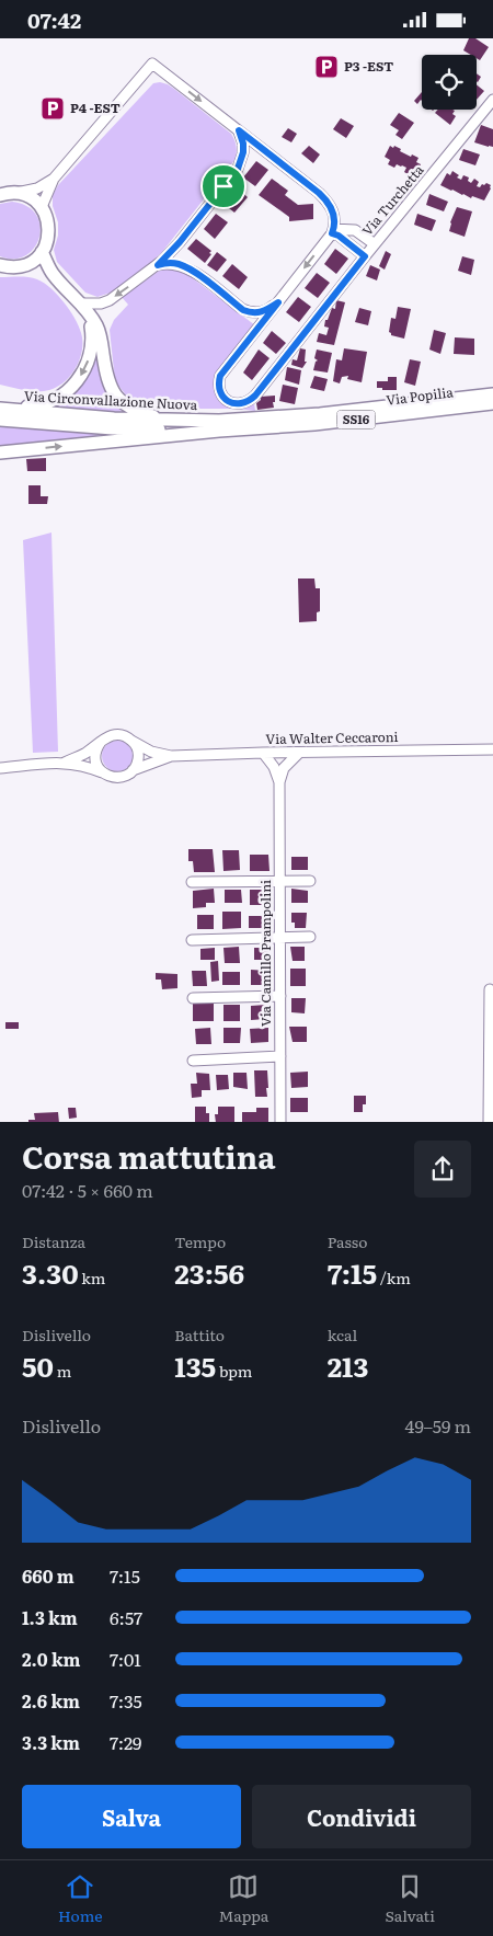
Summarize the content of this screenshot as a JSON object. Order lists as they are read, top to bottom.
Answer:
{
  "streets": {
    "main road": ["Via Popilia", "Via Circonvallazione Nuova", "SS16"],
    "street": ["Via Turchetta", "Via Walter Ceccaroni", "Via Camillo Prampolini"]
  },
  "crossings": [
    ["Via Popilia", "Via Circonvallazione Nuova"],
    ["Via Walter Ceccaroni", "Via Camillo Prampolini"]
  ],
  "places": {
    "parking": ["P3 -EST", "P4 -EST"]
  },
  "page": {
    "status": "07:42",
    "heading": ["Corsa mattutina", "07:42 · 5 × 660 m"],
    "stats": [
      ["Distanza", "3.30 km"],
      ["Tempo", "23:56"],
      ["Passo", "7:15 /km"],
      ["Dislivello", "50 m"],
      ["Battito", "135 bpm"],
      ["kcal", "213"]
    ],
    "chart": ["Dislivello", "49–59 m"],
    "list": [
      {
        "name": "660 m",
        "note": "7:15"
      },
      {
        "name": "1.3 km",
        "note": "6:57"
      },
      {
        "name": "2.0 km",
        "note": "7:01"
      },
      {
        "name": "2.6 km",
        "note": "7:35"
      },
      {
        "name": "3.3 km",
        "note": "7:29"
      }
    ],
    "buttons": ["Salva", "Condividi"],
    "tabs": ["Home", "Mappa", "Salvati"]
  }
}
